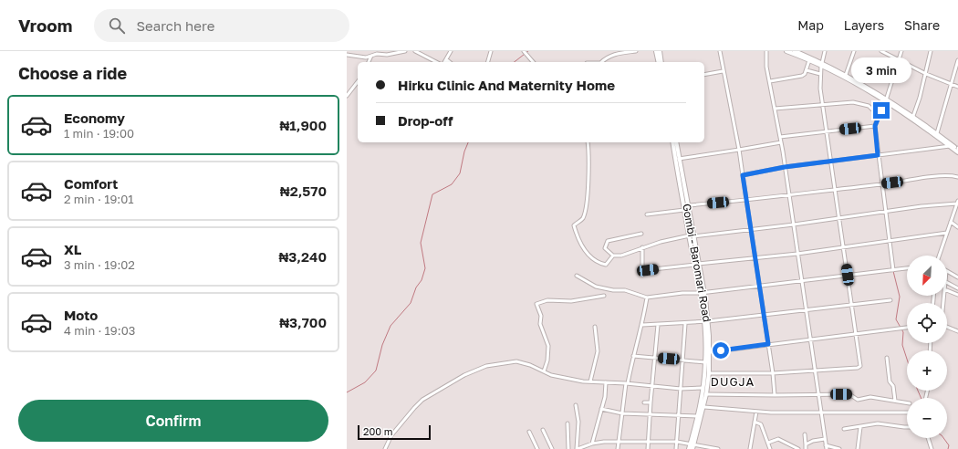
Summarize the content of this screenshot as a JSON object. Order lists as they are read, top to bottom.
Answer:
{
  "streets": {
    "main road": ["Gombi - Baromari Road"]
  },
  "districts": ["DUGJA"],
  "scale_bar": "200 m",
  "north": "bottom left",
  "page": {
    "header": "Vroom",
    "search": "Search here",
    "nav": ["Map", "Layers", "Share"],
    "heading": "Choose a ride",
    "bubble": "3 min",
    "banner": ["Hirku Clinic And Maternity Home", "Drop-off"],
    "list": [
      {
        "name": "Economy",
        "note": "1 min · 19:00",
        "value": "₦1,900"
      },
      {
        "name": "Comfort",
        "note": "2 min · 19:01",
        "value": "₦2,570"
      },
      {
        "name": "XL",
        "note": "3 min · 19:02",
        "value": "₦3,240"
      },
      {
        "name": "Moto",
        "note": "4 min · 19:03",
        "value": "₦3,700"
      }
    ],
    "map_buttons": ["+", "−"],
    "buttons": "Confirm",
    "scale": "200 m"
  }
}
